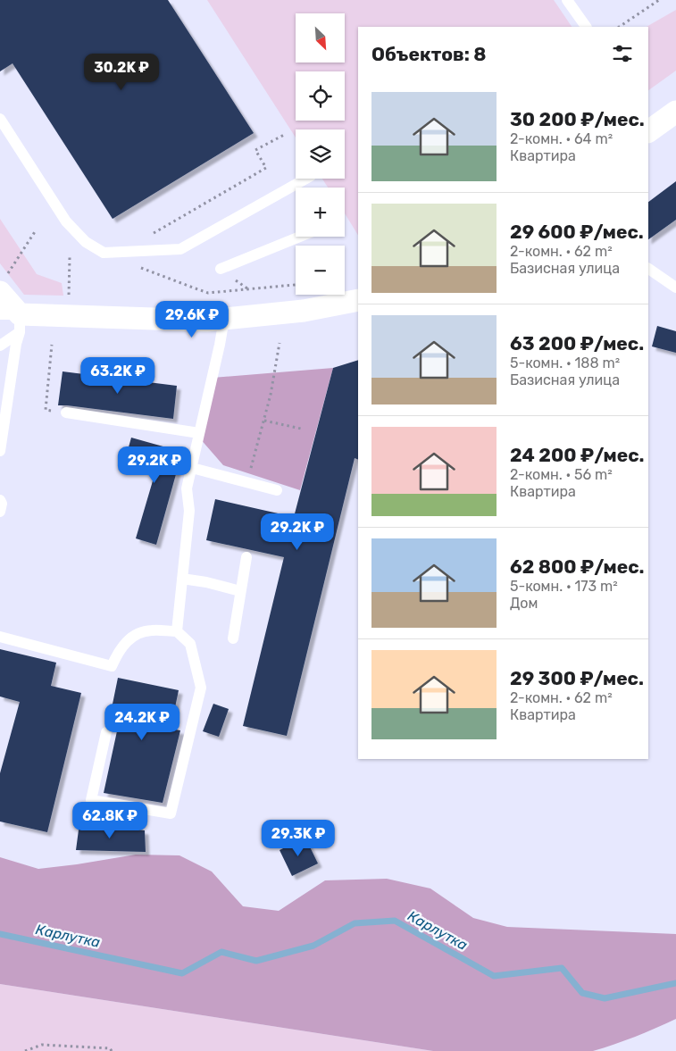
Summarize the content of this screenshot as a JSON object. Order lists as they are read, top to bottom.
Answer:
{
  "water": ["Карлутка"],
  "north": "bottom right",
  "page": {
    "map_buttons": ["+", "−"],
    "heading": "Объектов: 8",
    "price": [
      "30.2K ₽",
      "29.6K ₽",
      "63.2K ₽",
      "29.2K ₽",
      "29.2K ₽",
      "24.2K ₽",
      "62.8K ₽",
      "29.3K ₽"
    ],
    "list": [
      {
        "name": "30 200 ₽/мес.",
        "note": "2-комн. · 64 m² · Квартира"
      },
      {
        "name": "29 600 ₽/мес.",
        "note": "2-комн. · 62 m² · Базисная улица"
      },
      {
        "name": "63 200 ₽/мес.",
        "note": "5-комн. · 188 m² · Базисная улица"
      },
      {
        "name": "24 200 ₽/мес.",
        "note": "2-комн. · 56 m² · Квартира"
      },
      {
        "name": "62 800 ₽/мес.",
        "note": "5-комн. · 173 m² · Дом"
      },
      {
        "name": "29 300 ₽/мес.",
        "note": "2-комн. · 62 m² · Квартира"
      }
    ]
  }
}
